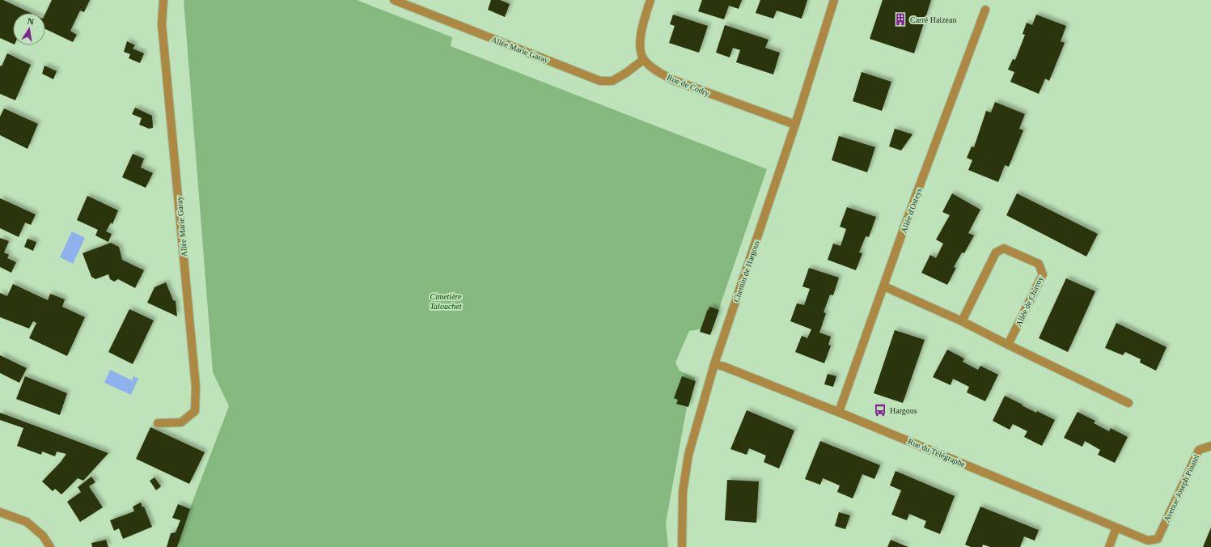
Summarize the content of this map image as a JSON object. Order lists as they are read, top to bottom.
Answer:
{
  "streets": {
    "street": [
      "Allée Marie Garay",
      "Rue de Codry",
      "Allée d'Osteys",
      "Chemin de Hargous",
      "Allée de Chirroy",
      "Rue du Télégraphe",
      "Avenue Joseph Pinatel"
    ]
  },
  "crossings": [
    ["Allée Marie Garay", "Rue de Codry"],
    ["Rue de Codry", "Chemin de Hargous"],
    ["Allée d'Osteys", "Rue du Télégraphe"],
    ["Chemin de Hargous", "Rue du Télégraphe"],
    ["Rue du Télégraphe", "Avenue Joseph Pinatel"]
  ],
  "parks": ["Cimetière Talouchet"],
  "places": {
    "building": ["Carré Haizean"],
    "bus stop": ["Hargous"]
  },
  "north": "top"
}
